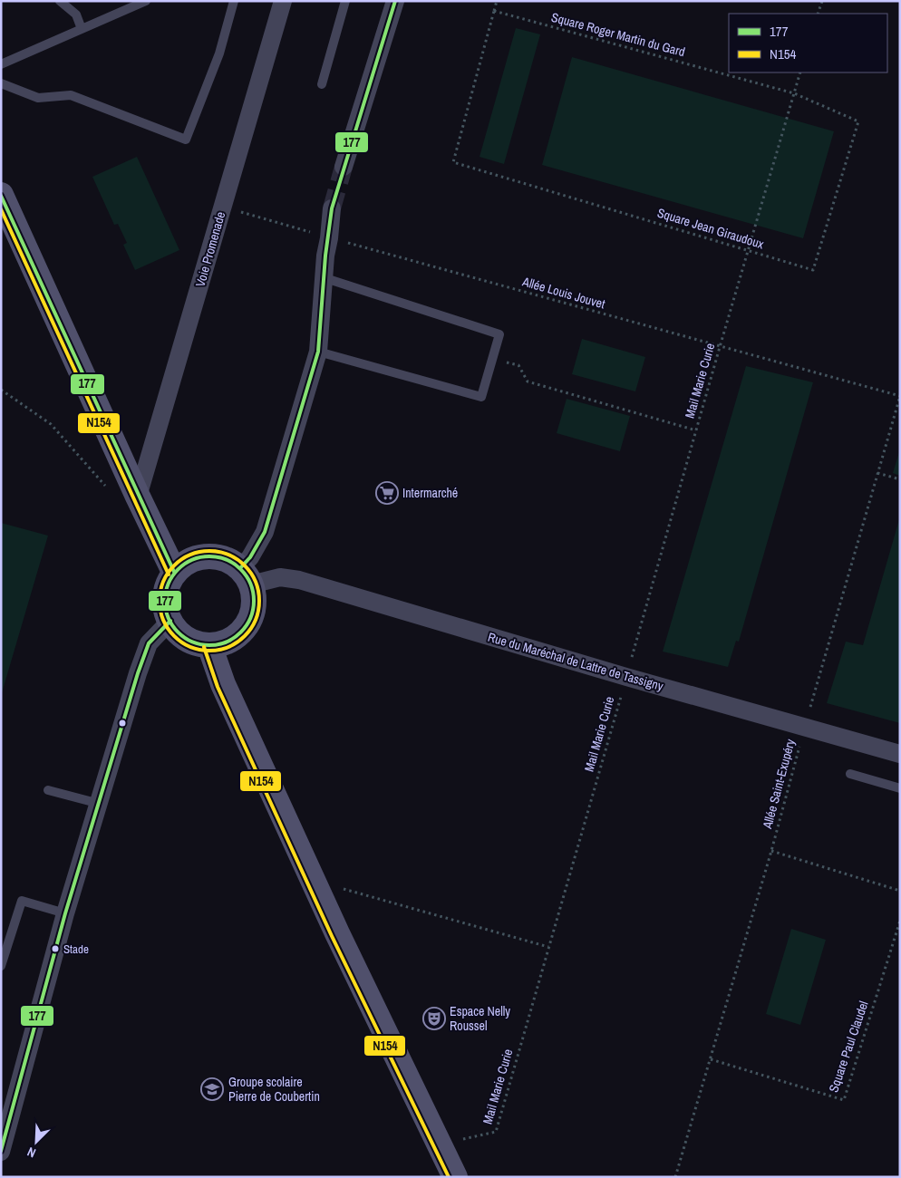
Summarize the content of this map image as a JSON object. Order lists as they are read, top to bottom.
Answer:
{
  "streets": {
    "street": ["Voie Promenade", "Rue du Maréchal de Lattre de Tassigny"],
    "path": [
      "Square Roger Martin du Gard",
      "Square Jean Giraudoux",
      "Allée Louis Jouvet",
      "Mail Marie Curie",
      "Allée Saint-Exupéry",
      "Square Paul Claudel"
    ]
  },
  "crossings": [
    ["Square Roger Martin du Gard", "Square Jean Giraudoux"],
    ["Square Roger Martin du Gard", "Mail Marie Curie"],
    ["Square Jean Giraudoux", "Mail Marie Curie"],
    ["Voie Promenade", "Allée Louis Jouvet"],
    ["Allée Louis Jouvet", "Mail Marie Curie"],
    ["Allée Louis Jouvet", "Allée Saint-Exupéry"],
    ["Mail Marie Curie", "Rue du Maréchal de Lattre de Tassigny"],
    ["Rue du Maréchal de Lattre de Tassigny", "Allée Saint-Exupéry"],
    ["Allée Saint-Exupéry", "Square Paul Claudel"]
  ],
  "places": {
    "supermarket": ["Intermarché"],
    "other": ["Stade"],
    "theatre": ["Espace Nelly Roussel"],
    "school or university": ["Groupe scolaire Pierre de Coubertin"]
  },
  "lines": ["transit line 177", "transit line N154"],
  "legend": ["177", "N154"],
  "north": "bottom left"
}
